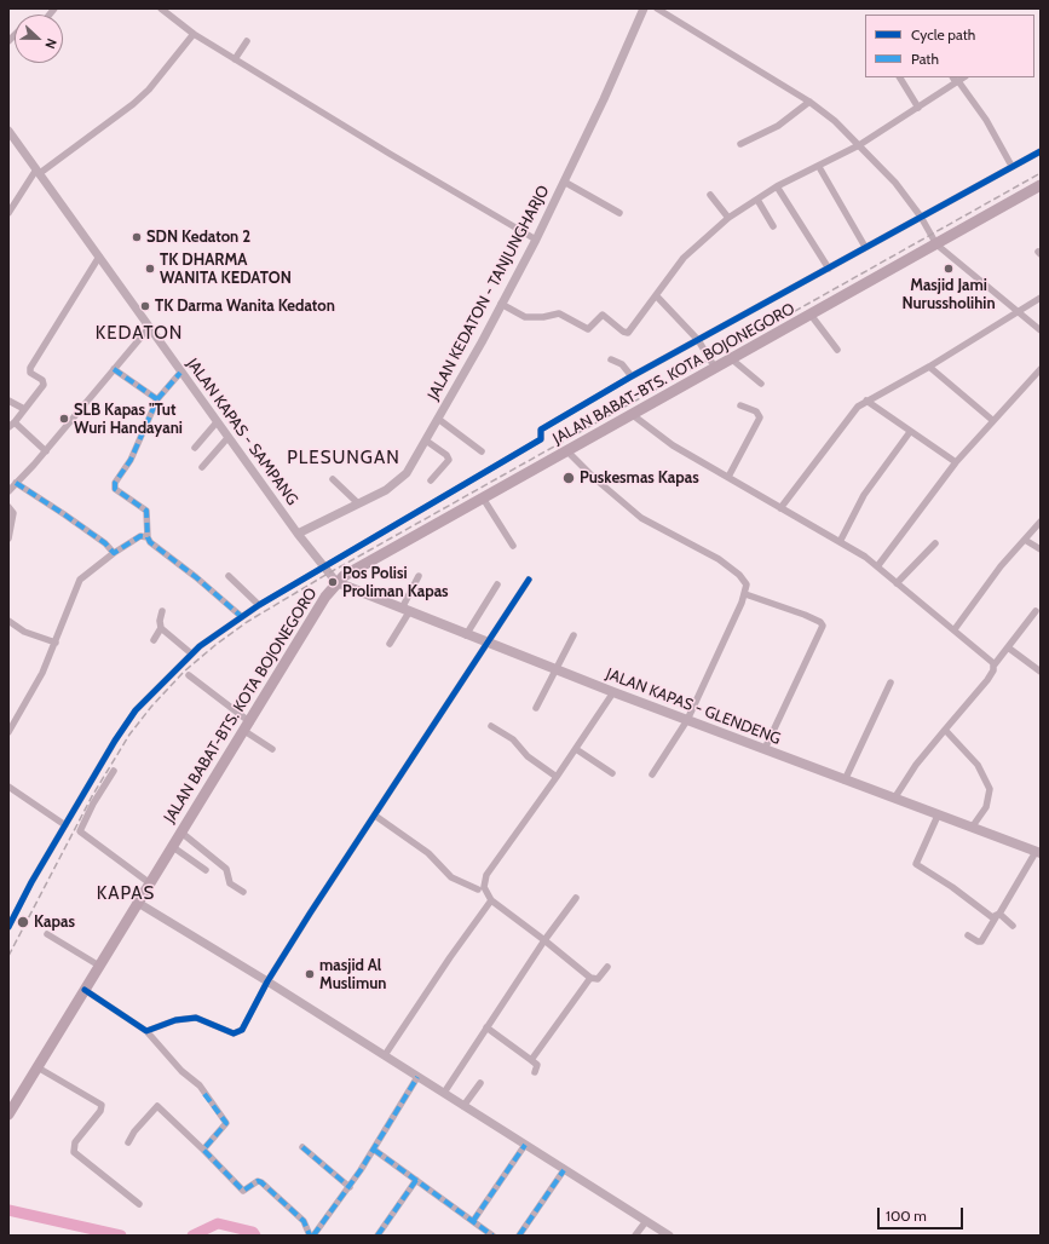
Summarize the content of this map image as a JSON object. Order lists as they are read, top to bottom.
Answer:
{
  "streets": {
    "highway": ["JALAN BABAT-BTS. KOTA BOJONEGORO"],
    "main road": ["JALAN KAPAS - GLENDENG"],
    "street": ["JALAN KEDATON - TANJUNGHARJO", "JALAN KAPAS - SAMPANG"]
  },
  "crossings": [
    ["JALAN KEDATON - TANJUNGHARJO", "JALAN KAPAS - SAMPANG"],
    ["JALAN BABAT-BTS. KOTA BOJONEGORO", "JALAN KAPAS - SAMPANG"],
    ["JALAN BABAT-BTS. KOTA BOJONEGORO", "JALAN KAPAS - GLENDENG"],
    ["JALAN KAPAS - SAMPANG", "JALAN KAPAS - GLENDENG"]
  ],
  "districts": ["KEDATON", "PLESUNGAN", "KAPAS"],
  "places": [
    "SDN Kedaton 2",
    "TK DHARMA WANITA KEDATON",
    "Masjid Jami Nurussholihin",
    "TK Darma Wanita Kedaton",
    "SLB Kapas \"Tut Wuri Handayani",
    "Puskesmas Kapas",
    "Pos Polisi Proliman Kapas",
    "Kapas",
    "masjid Al Muslimun"
  ],
  "legend": ["Cycle path", "Path"],
  "scale_bar": "100 m",
  "north": "right"
}
